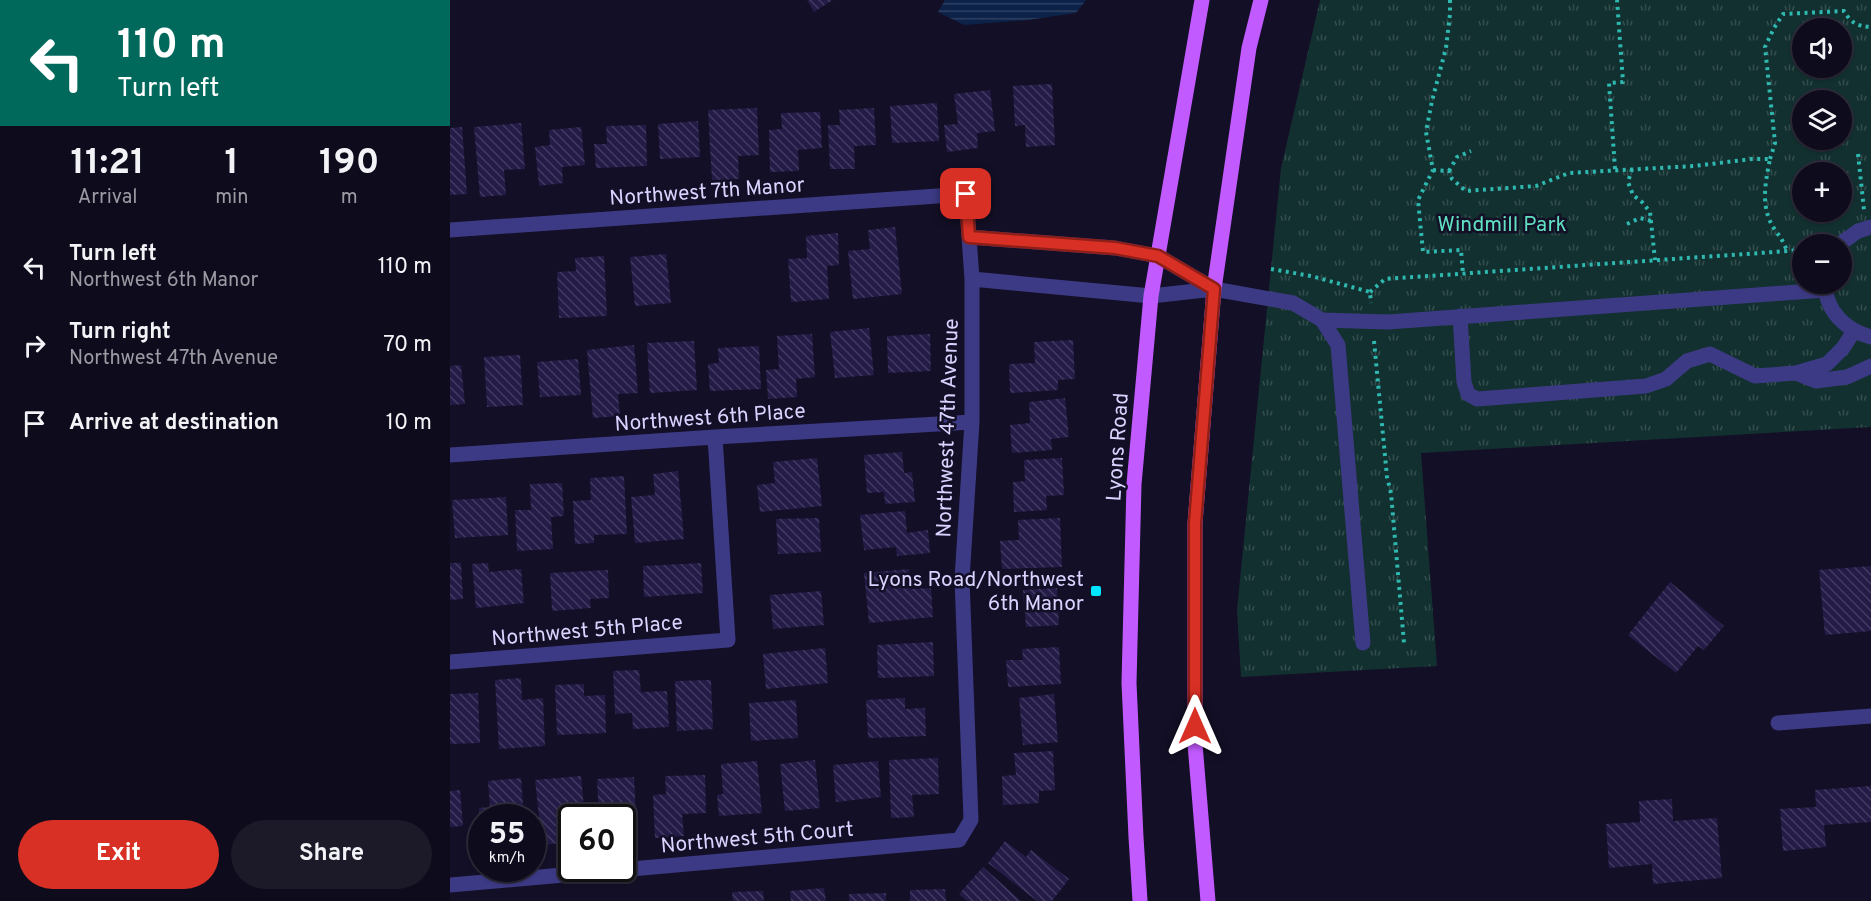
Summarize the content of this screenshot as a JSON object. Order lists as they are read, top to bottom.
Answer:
{
  "streets": {
    "main road": ["Lyons Road"],
    "street": [
      "Northwest 7th Manor",
      "Northwest 6th Place",
      "Northwest 47th Avenue",
      "Northwest 5th Place",
      "Northwest 5th Court"
    ]
  },
  "crossings": [
    ["Northwest 7th Manor", "Northwest 47th Avenue"],
    ["Northwest 6th Place", "Northwest 47th Avenue"],
    ["Northwest 6th Place", "Northwest 5th Place"],
    ["Northwest 47th Avenue", "Northwest 5th Court"]
  ],
  "parks": ["Windmill Park"],
  "places": {
    "transit": ["Lyons Road/Northwest 6th Manor"]
  },
  "page": {
    "turn": ["110 m", "Turn left"],
    "map_buttons": ["+", "−"],
    "eta": [
      "11:21",
      "Arrival",
      "1",
      "min",
      "190",
      "m"
    ],
    "list": [
      {
        "name": "Turn left",
        "note": "Northwest 6th Manor",
        "value": "110 m"
      },
      {
        "name": "Turn right",
        "note": "Northwest 47th Avenue",
        "value": "70 m"
      },
      {
        "name": "Arrive at destination",
        "value": "10 m"
      }
    ],
    "speed": "55 km/h",
    "limit": "60",
    "buttons": ["Exit", "Share"]
  }
}
